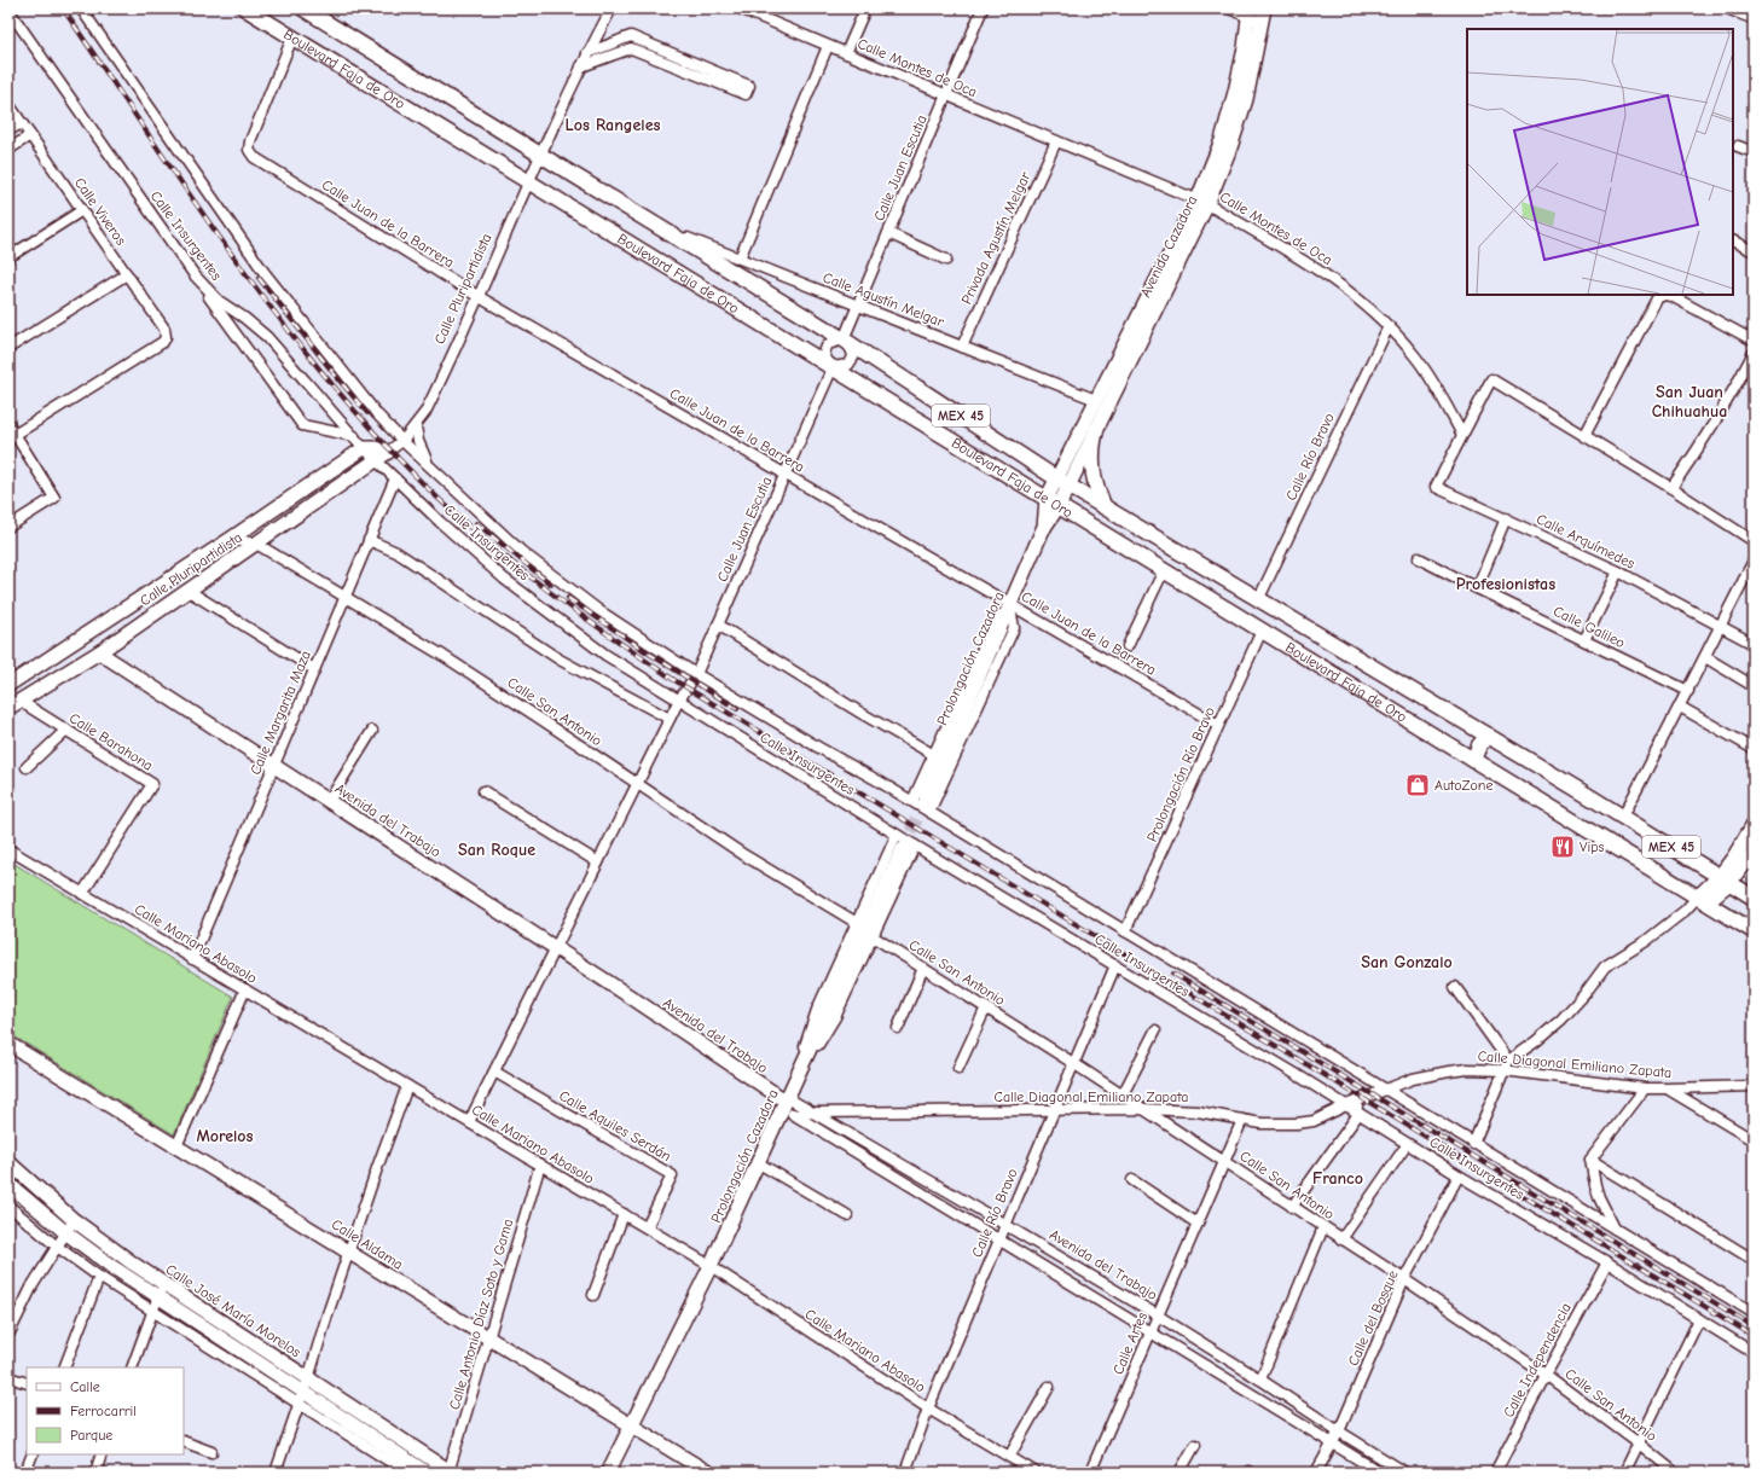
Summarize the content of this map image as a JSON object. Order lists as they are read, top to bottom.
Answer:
{
  "streets": {
    "main road": ["Boulevard Faja de Oro", "MEX 45"],
    "street": [
      "Calle Montes de Oca",
      "Calle Juan Escutia",
      "Calle Viveros",
      "Calle Juan de la Barrera",
      "Calle Insurgentes",
      "Privada Agustín Melgar",
      "Avenida Cazadora",
      "Calle Pluripartidista",
      "Calle Agustín Melgar",
      "Calle Río Bravo",
      "Calle Arquímedes",
      "Calle Galileo",
      "Prolongación Cazadora",
      "Calle San Antonio",
      "Calle Margarita Maza",
      "Calle Barahona",
      "Prolongación Río Bravo",
      "Avenida del Trabajo",
      "Calle Mariano Abasolo",
      "Calle Diagonal Emiliano Zapata",
      "Calle Aquiles Serdán",
      "Calle Aldama",
      "Calle José María Morelos",
      "Calle Antonio Díaz Soto y Gama",
      "Calle del Bosque",
      "Calle Artes",
      "Calle Independencia"
    ]
  },
  "crossings": [
    ["Calle Montes de Oca", "Calle Juan Escutia"],
    ["Calle Montes de Oca", "Privada Agustín Melgar"],
    ["Calle Montes de Oca", "Avenida Cazadora"],
    ["Calle Montes de Oca", "Calle Río Bravo"],
    ["Calle Montes de Oca", "Calle Arquímedes"],
    ["Boulevard Faja de Oro", "Calle Juan Escutia"],
    ["Boulevard Faja de Oro", "Calle Juan de la Barrera"],
    ["Boulevard Faja de Oro", "Avenida Cazadora"],
    ["Boulevard Faja de Oro", "Calle Pluripartidista"],
    ["Boulevard Faja de Oro", "Calle Agustín Melgar"],
    ["Boulevard Faja de Oro", "Calle Río Bravo"],
    ["Boulevard Faja de Oro", "Prolongación Cazadora"],
    ["Boulevard Faja de Oro", "Prolongación Río Bravo"],
    ["Calle Juan Escutia", "Calle Juan de la Barrera"],
    ["Calle Juan Escutia", "Calle Insurgentes"],
    ["Calle Juan Escutia", "Calle Agustín Melgar"],
    ["Calle Juan Escutia", "Calle San Antonio"],
    ["Calle Juan Escutia", "Avenida del Trabajo"],
    ["Calle Juan Escutia", "Calle Mariano Abasolo"],
    ["Calle Juan Escutia", "Calle Aquiles Serdán"],
    ["Calle Juan de la Barrera", "Calle Pluripartidista"],
    ["Calle Juan de la Barrera", "Prolongación Cazadora"],
    ["Calle Juan de la Barrera", "Prolongación Río Bravo"],
    ["Calle Insurgentes", "Calle Pluripartidista"],
    ["Calle Insurgentes", "Calle Río Bravo"],
    ["Calle Insurgentes", "Prolongación Cazadora"],
    ["Calle Insurgentes", "Calle Margarita Maza"],
    ["Calle Insurgentes", "Prolongación Río Bravo"],
    ["Calle Insurgentes", "Calle Diagonal Emiliano Zapata"],
    ["Calle Insurgentes", "Calle del Bosque"],
    ["Calle Insurgentes", "Calle Independencia"],
    ["Privada Agustín Melgar", "Calle Agustín Melgar"],
    ["Avenida Cazadora", "Calle Agustín Melgar"],
    ["Avenida Cazadora", "Prolongación Cazadora"],
    ["Calle Pluripartidista", "Calle San Antonio"],
    ["Calle Pluripartidista", "Calle Barahona"],
    ["Calle Pluripartidista", "Avenida del Trabajo"],
    ["Calle Río Bravo", "Calle San Antonio"],
    ["Calle Río Bravo", "Avenida del Trabajo"],
    ["Calle Río Bravo", "Calle Mariano Abasolo"],
    ["Calle Río Bravo", "Calle Diagonal Emiliano Zapata"],
    ["Prolongación Cazadora", "Avenida del Trabajo"],
    ["Prolongación Cazadora", "Calle Mariano Abasolo"],
    ["Prolongación Cazadora", "Calle Diagonal Emiliano Zapata"],
    ["Prolongación Cazadora", "Calle Aldama"],
    ["Calle San Antonio", "Calle Margarita Maza"],
    ["Calle San Antonio", "Calle Diagonal Emiliano Zapata"],
    ["Calle San Antonio", "Calle del Bosque"],
    ["Calle San Antonio", "Calle Artes"],
    ["Calle San Antonio", "Calle Independencia"],
    ["Calle Margarita Maza", "Avenida del Trabajo"],
    ["Calle Margarita Maza", "Calle Mariano Abasolo"],
    ["Calle Barahona", "Calle Mariano Abasolo"],
    ["Avenida del Trabajo", "Calle Diagonal Emiliano Zapata"],
    ["Avenida del Trabajo", "Calle del Bosque"],
    ["Avenida del Trabajo", "Calle Artes"],
    ["Calle Mariano Abasolo", "Calle Aquiles Serdán"],
    ["Calle Mariano Abasolo", "Calle Antonio Díaz Soto y Gama"],
    ["Calle Diagonal Emiliano Zapata", "Calle Artes"],
    ["Calle Aldama", "Calle Antonio Díaz Soto y Gama"],
    ["Calle José María Morelos", "Calle Antonio Díaz Soto y Gama"]
  ],
  "districts": [
    "Los Rangeles",
    "San Juan Chihuahua",
    "Profesionistas",
    "San Roque",
    "San Gonzalo",
    "Morelos",
    "Franco"
  ],
  "places": {
    "shop": ["AutoZone"],
    "restaurant": ["Vips"]
  },
  "legend": ["Calle", "Ferrocarril", "Parque"]
}
